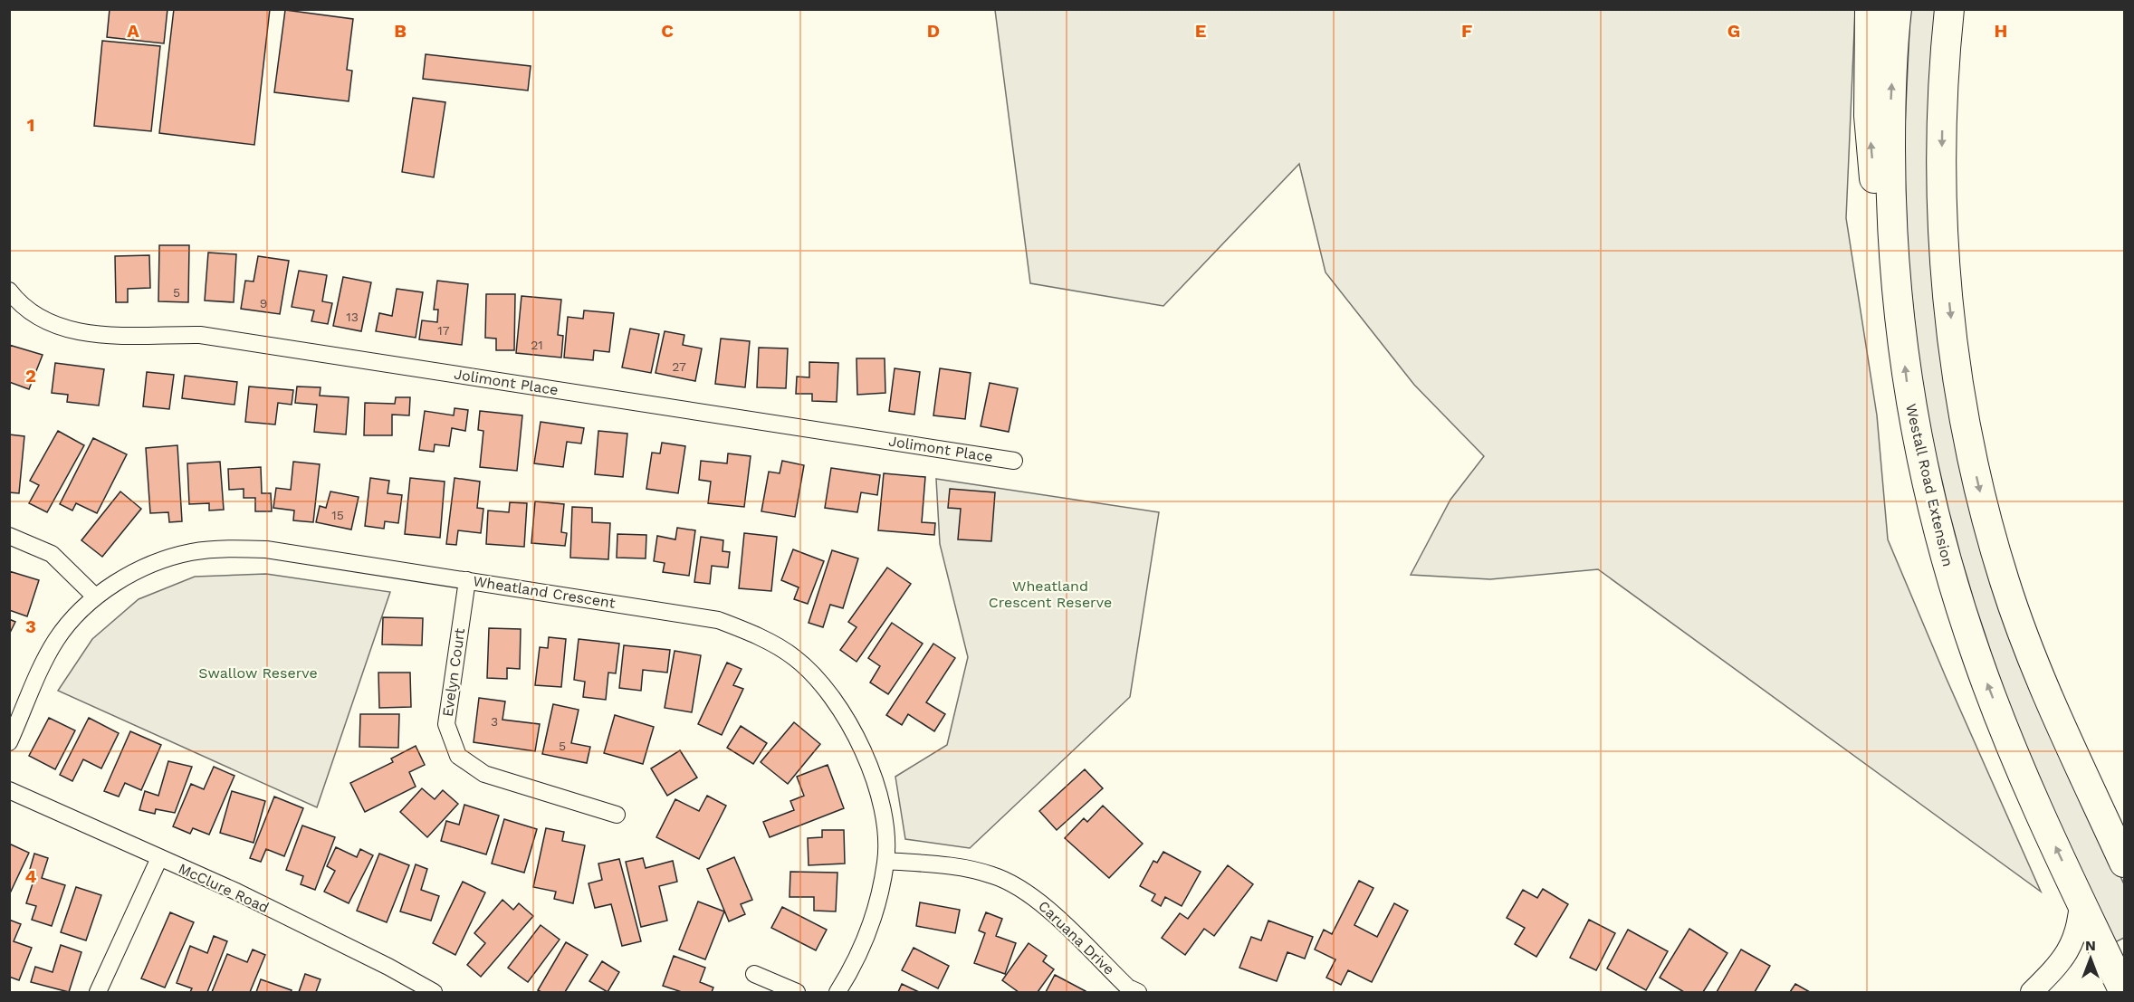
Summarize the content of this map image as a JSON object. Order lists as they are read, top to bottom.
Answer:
{
  "streets": {
    "highway": ["Westall Road Extension"],
    "street": [
      "Jolimont Place",
      "Wheatland Crescent",
      "Evelyn Court",
      "McClure Road",
      "Caruana Drive"
    ]
  },
  "crossings": [
    ["Wheatland Crescent", "Evelyn Court"],
    ["Wheatland Crescent", "Caruana Drive"]
  ],
  "parks": ["Wheatland Crescent Reserve", "Swallow Reserve"],
  "house_numbers": [
    "5",
    "9",
    "13",
    "17",
    "21",
    "27",
    "15",
    "3",
    "5"
  ],
  "north": "top",
  "grid": {
    "columns": [
      "A",
      "B",
      "C",
      "D",
      "E",
      "F",
      "G",
      "H"
    ],
    "rows": [
      "1",
      "2",
      "3",
      "4"
    ]
  }
}
